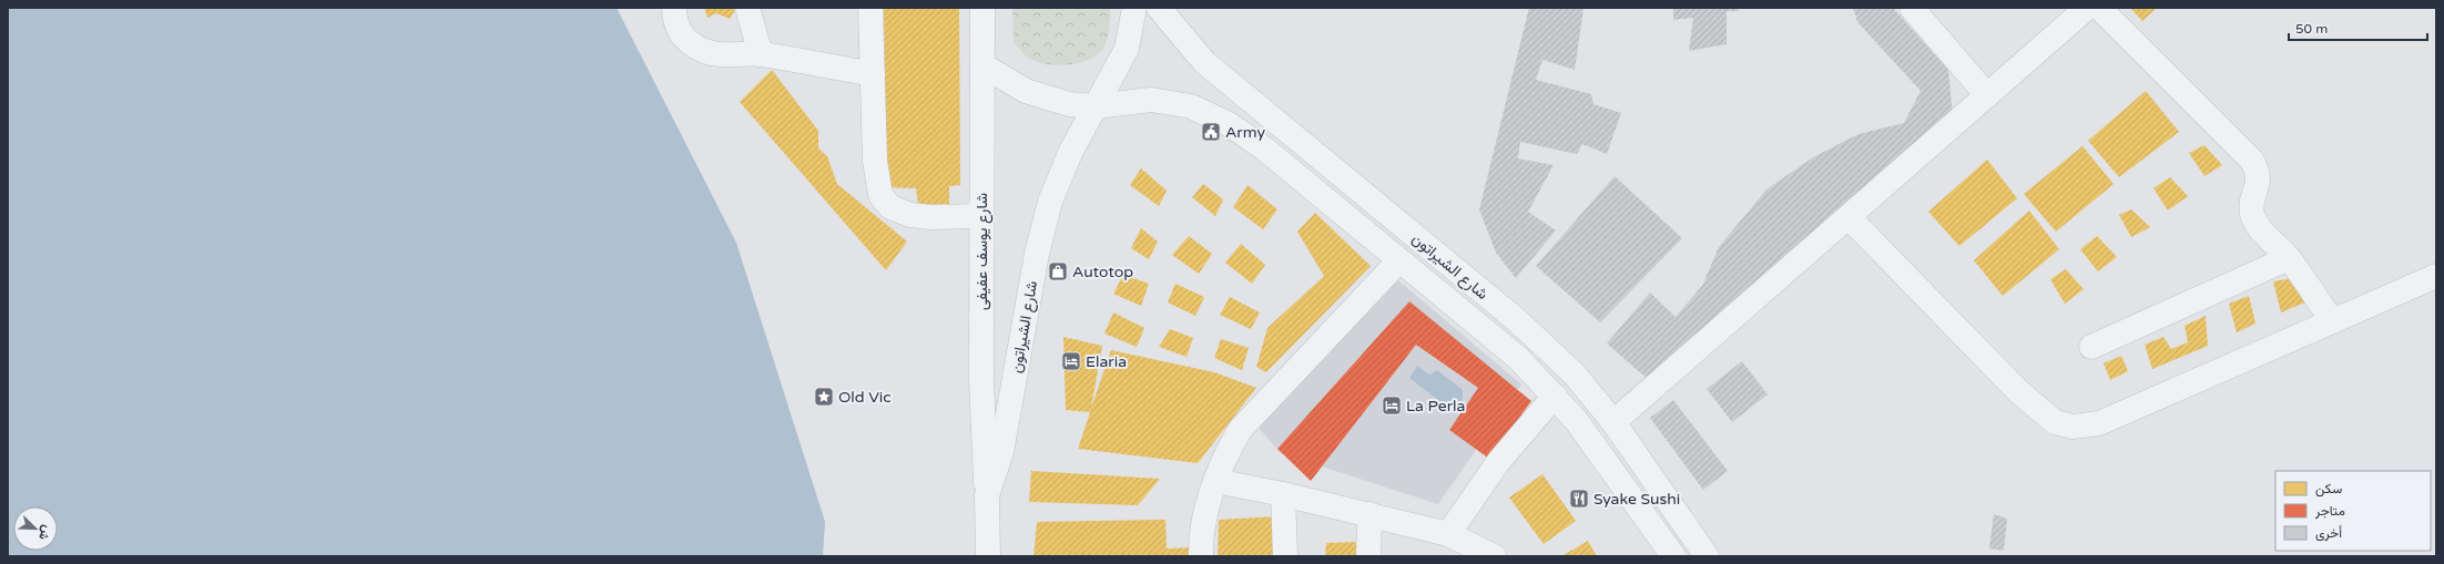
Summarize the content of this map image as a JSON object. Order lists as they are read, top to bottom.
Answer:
{
  "streets": {
    "street": ["شارع يوسف عفيفى", "شارع الشيراتون"]
  },
  "crossings": [
    ["شارع يوسف عفيفى", "شارع الشيراتون"]
  ],
  "places": {
    "public building": ["Army"],
    "shop": ["Autotop"],
    "hotel": ["Elaria", "La Perla"],
    "place": ["Old Vic"],
    "restaurant": ["Syake Sushi"]
  },
  "legend": ["سكن", "متاجر", "أخرى"],
  "scale_bar": "50 m",
  "north": "bottom right"
}
